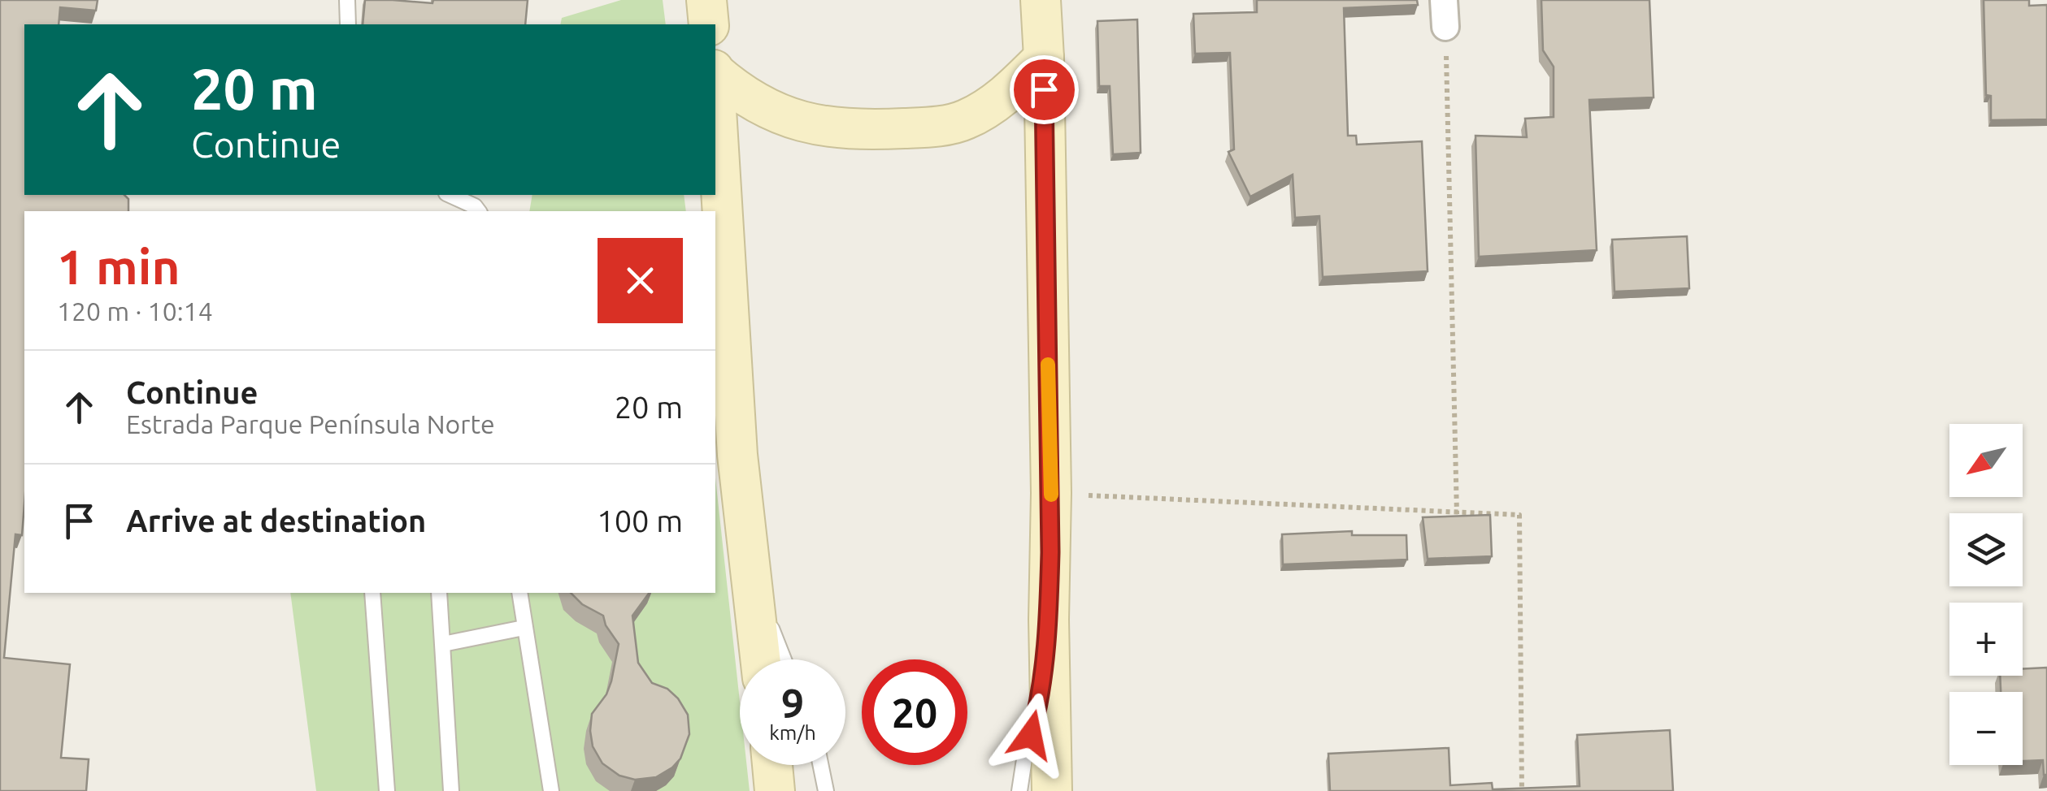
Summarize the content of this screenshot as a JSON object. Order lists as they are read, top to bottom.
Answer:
{
  "north": "bottom left",
  "page": {
    "turn": ["20 m", "Continue"],
    "heading": ["1 min", "120 m · 10:14"],
    "list": [
      {
        "name": "Continue",
        "note": "Estrada Parque Península Norte",
        "value": "20 m"
      },
      {
        "name": "Arrive at destination",
        "value": "100 m"
      }
    ],
    "map_buttons": ["+", "−"],
    "speed": "9 km/h",
    "limit": "20"
  }
}
